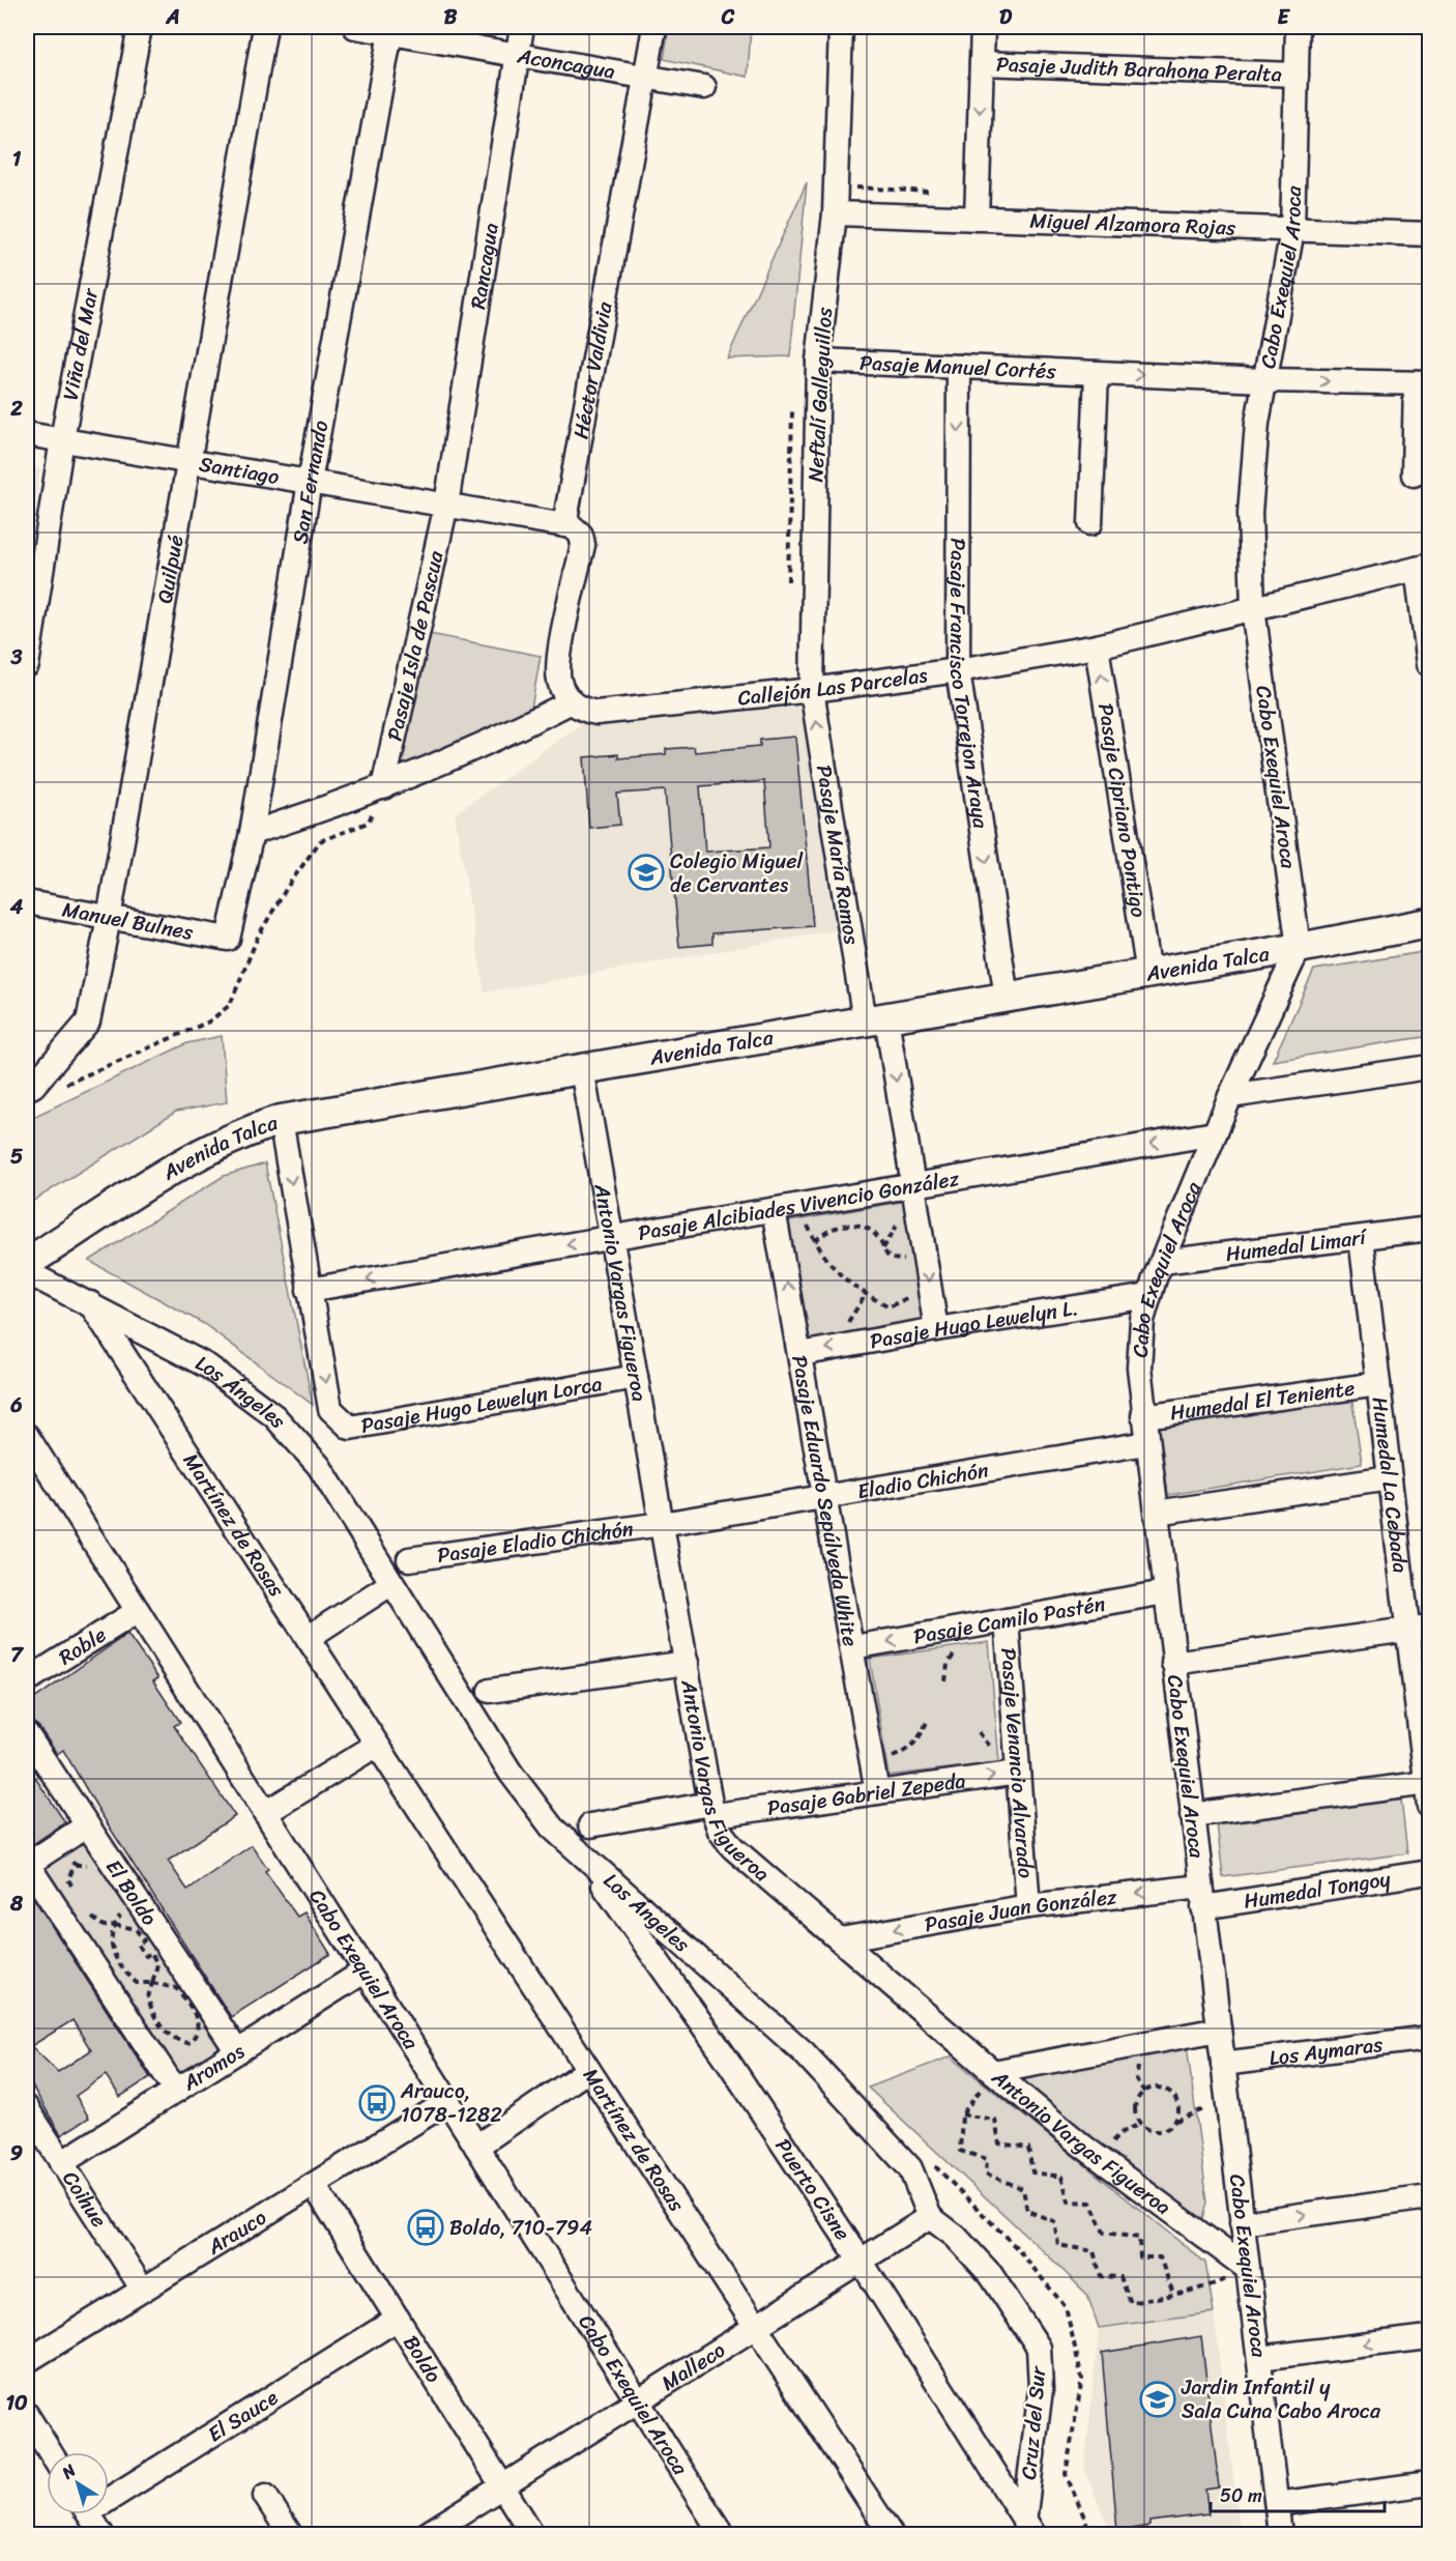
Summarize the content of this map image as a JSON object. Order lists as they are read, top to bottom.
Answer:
{
  "streets": {
    "main road": ["Avenida Talca"],
    "street": [
      "Aconcagua",
      "Pasaje Judith Barahona Peralta",
      "Miguel Alzamora Rojas",
      "Rancagua",
      "Cabo Exequiel Aroca",
      "Viña del Mar",
      "Pasaje Manuel Cortés",
      "Héctor Valdivia",
      "Neftalí Galleguillos",
      "Santiago",
      "San Fernando",
      "Quilpué",
      "Pasaje Isla de Pascua",
      "Pasaje Francisco Torrejon Araya",
      "Callejón Las Parcelas",
      "Pasaje Cipriano Pontigo",
      "Pasaje María Ramos",
      "Manuel Bulnes",
      "Pasaje Alcibiades Vivencio González",
      "Humedal Limarí",
      "Antonio Vargas Figueroa",
      "Pasaje Hugo Lewelyn L.",
      "Los Ángeles",
      "Humedal El Teniente",
      "Pasaje Hugo Lewelyn Lorca",
      "Eladio Chichón",
      "Humedal La Cebada",
      "Pasaje Eduardo Sepúlveda White",
      "Martínez de Rosas",
      "Pasaje Eladio Chichón",
      "Pasaje Camilo Pastén",
      "Roble",
      "Pasaje Venancio Alvarado",
      "Pasaje Gabriel Zepeda",
      "Humedal Tongoy",
      "El Boldo",
      "Pasaje Juan González",
      "Los Aymaras",
      "Aromos",
      "Puerto Cisne",
      "Coihue",
      "Arauco",
      "Boldo",
      "Malleco",
      "El Sauce",
      "Cruz del Sur"
    ]
  },
  "crossings": [
    ["Aconcagua", "Rancagua"],
    ["Aconcagua", "Héctor Valdivia"],
    ["Aconcagua", "San Fernando"],
    ["Pasaje Judith Barahona Peralta", "Cabo Exequiel Aroca"],
    ["Miguel Alzamora Rojas", "Cabo Exequiel Aroca"],
    ["Miguel Alzamora Rojas", "Neftalí Galleguillos"],
    ["Rancagua", "Santiago"],
    ["Rancagua", "Pasaje Isla de Pascua"],
    ["Cabo Exequiel Aroca", "Pasaje Manuel Cortés"],
    ["Cabo Exequiel Aroca", "Callejón Las Parcelas"],
    ["Cabo Exequiel Aroca", "Avenida Talca"],
    ["Cabo Exequiel Aroca", "Pasaje Alcibiades Vivencio González"],
    ["Cabo Exequiel Aroca", "Humedal Limarí"],
    ["Cabo Exequiel Aroca", "Antonio Vargas Figueroa"],
    ["Cabo Exequiel Aroca", "Pasaje Hugo Lewelyn L."],
    ["Cabo Exequiel Aroca", "Humedal El Teniente"],
    ["Cabo Exequiel Aroca", "Eladio Chichón"],
    ["Cabo Exequiel Aroca", "Pasaje Camilo Pastén"],
    ["Cabo Exequiel Aroca", "Roble"],
    ["Cabo Exequiel Aroca", "Humedal Tongoy"],
    ["Cabo Exequiel Aroca", "Pasaje Juan González"],
    ["Cabo Exequiel Aroca", "Los Aymaras"],
    ["Cabo Exequiel Aroca", "Aromos"],
    ["Cabo Exequiel Aroca", "Arauco"],
    ["Cabo Exequiel Aroca", "Malleco"],
    ["Viña del Mar", "Santiago"],
    ["Pasaje Manuel Cortés", "Neftalí Galleguillos"],
    ["Pasaje Manuel Cortés", "Pasaje Francisco Torrejon Araya"],
    ["Héctor Valdivia", "Santiago"],
    ["Neftalí Galleguillos", "Callejón Las Parcelas"],
    ["Neftalí Galleguillos", "Pasaje María Ramos"],
    ["Santiago", "San Fernando"],
    ["Santiago", "Quilpué"],
    ["Santiago", "Pasaje Isla de Pascua"],
    ["San Fernando", "Manuel Bulnes"],
    ["Quilpué", "Manuel Bulnes"],
    ["Pasaje Francisco Torrejon Araya", "Callejón Las Parcelas"],
    ["Pasaje Francisco Torrejon Araya", "Avenida Talca"],
    ["Callejón Las Parcelas", "Pasaje Cipriano Pontigo"],
    ["Callejón Las Parcelas", "Pasaje María Ramos"],
    ["Pasaje Cipriano Pontigo", "Avenida Talca"],
    ["Pasaje María Ramos", "Avenida Talca"],
    ["Pasaje María Ramos", "Pasaje Alcibiades Vivencio González"],
    ["Pasaje María Ramos", "Pasaje Hugo Lewelyn L."],
    ["Avenida Talca", "Antonio Vargas Figueroa"],
    ["Avenida Talca", "Pasaje Hugo Lewelyn Lorca"],
    ["Pasaje Alcibiades Vivencio González", "Antonio Vargas Figueroa"],
    ["Pasaje Alcibiades Vivencio González", "Pasaje Hugo Lewelyn Lorca"],
    ["Pasaje Alcibiades Vivencio González", "Pasaje Eduardo Sepúlveda White"],
    ["Humedal Limarí", "Humedal La Cebada"],
    ["Antonio Vargas Figueroa", "Pasaje Hugo Lewelyn Lorca"],
    ["Antonio Vargas Figueroa", "Eladio Chichón"],
    ["Antonio Vargas Figueroa", "Pasaje Eladio Chichón"],
    ["Antonio Vargas Figueroa", "Pasaje Gabriel Zepeda"],
    ["Antonio Vargas Figueroa", "Pasaje Juan González"],
    ["Pasaje Hugo Lewelyn L.", "Pasaje Eduardo Sepúlveda White"],
    ["Los Ángeles", "Martínez de Rosas"],
    ["Los Ángeles", "Puerto Cisne"],
    ["Los Ángeles", "Malleco"],
    ["Los Ángeles", "Cruz del Sur"],
    ["Humedal El Teniente", "Humedal La Cebada"],
    ["Eladio Chichón", "Pasaje Eduardo Sepúlveda White"],
    ["Eladio Chichón", "Pasaje Eladio Chichón"],
    ["Pasaje Eduardo Sepúlveda White", "Pasaje Camilo Pastén"],
    ["Pasaje Eduardo Sepúlveda White", "Pasaje Gabriel Zepeda"],
    ["Martínez de Rosas", "Malleco"],
    ["Pasaje Camilo Pastén", "Pasaje Venancio Alvarado"],
    ["Pasaje Venancio Alvarado", "Pasaje Gabriel Zepeda"],
    ["Pasaje Venancio Alvarado", "Pasaje Juan González"],
    ["Humedal Tongoy", "Pasaje Juan González"],
    ["El Boldo", "Aromos"],
    ["Aromos", "Coihue"],
    ["Puerto Cisne", "Malleco"],
    ["Puerto Cisne", "Cruz del Sur"],
    ["Coihue", "Arauco"],
    ["Arauco", "Boldo"],
    ["Boldo", "Malleco"],
    ["Boldo", "El Sauce"],
    ["Malleco", "Cruz del Sur"]
  ],
  "one_way": [
    "Pasaje Manuel Cortés",
    "Pasaje Francisco Torrejon Araya",
    "Pasaje Cipriano Pontigo",
    "Pasaje Alcibiades Vivencio González",
    "Pasaje Hugo Lewelyn L.",
    "Pasaje Camilo Pastén"
  ],
  "places": {
    "school or university": ["Colegio Miguel de Cervantes", "Jardin Infantil y Sala Cuna Cabo Aroca"],
    "bus stop": ["Arauco, 1078-1282", "Boldo, 710-794"]
  },
  "scale_bar": "50 m",
  "north": "top left",
  "grid": {
    "columns": [
      "A",
      "B",
      "C",
      "D",
      "E"
    ],
    "rows": [
      "1",
      "2",
      "3",
      "4",
      "5",
      "6",
      "7",
      "8",
      "9",
      "10"
    ]
  }
}
